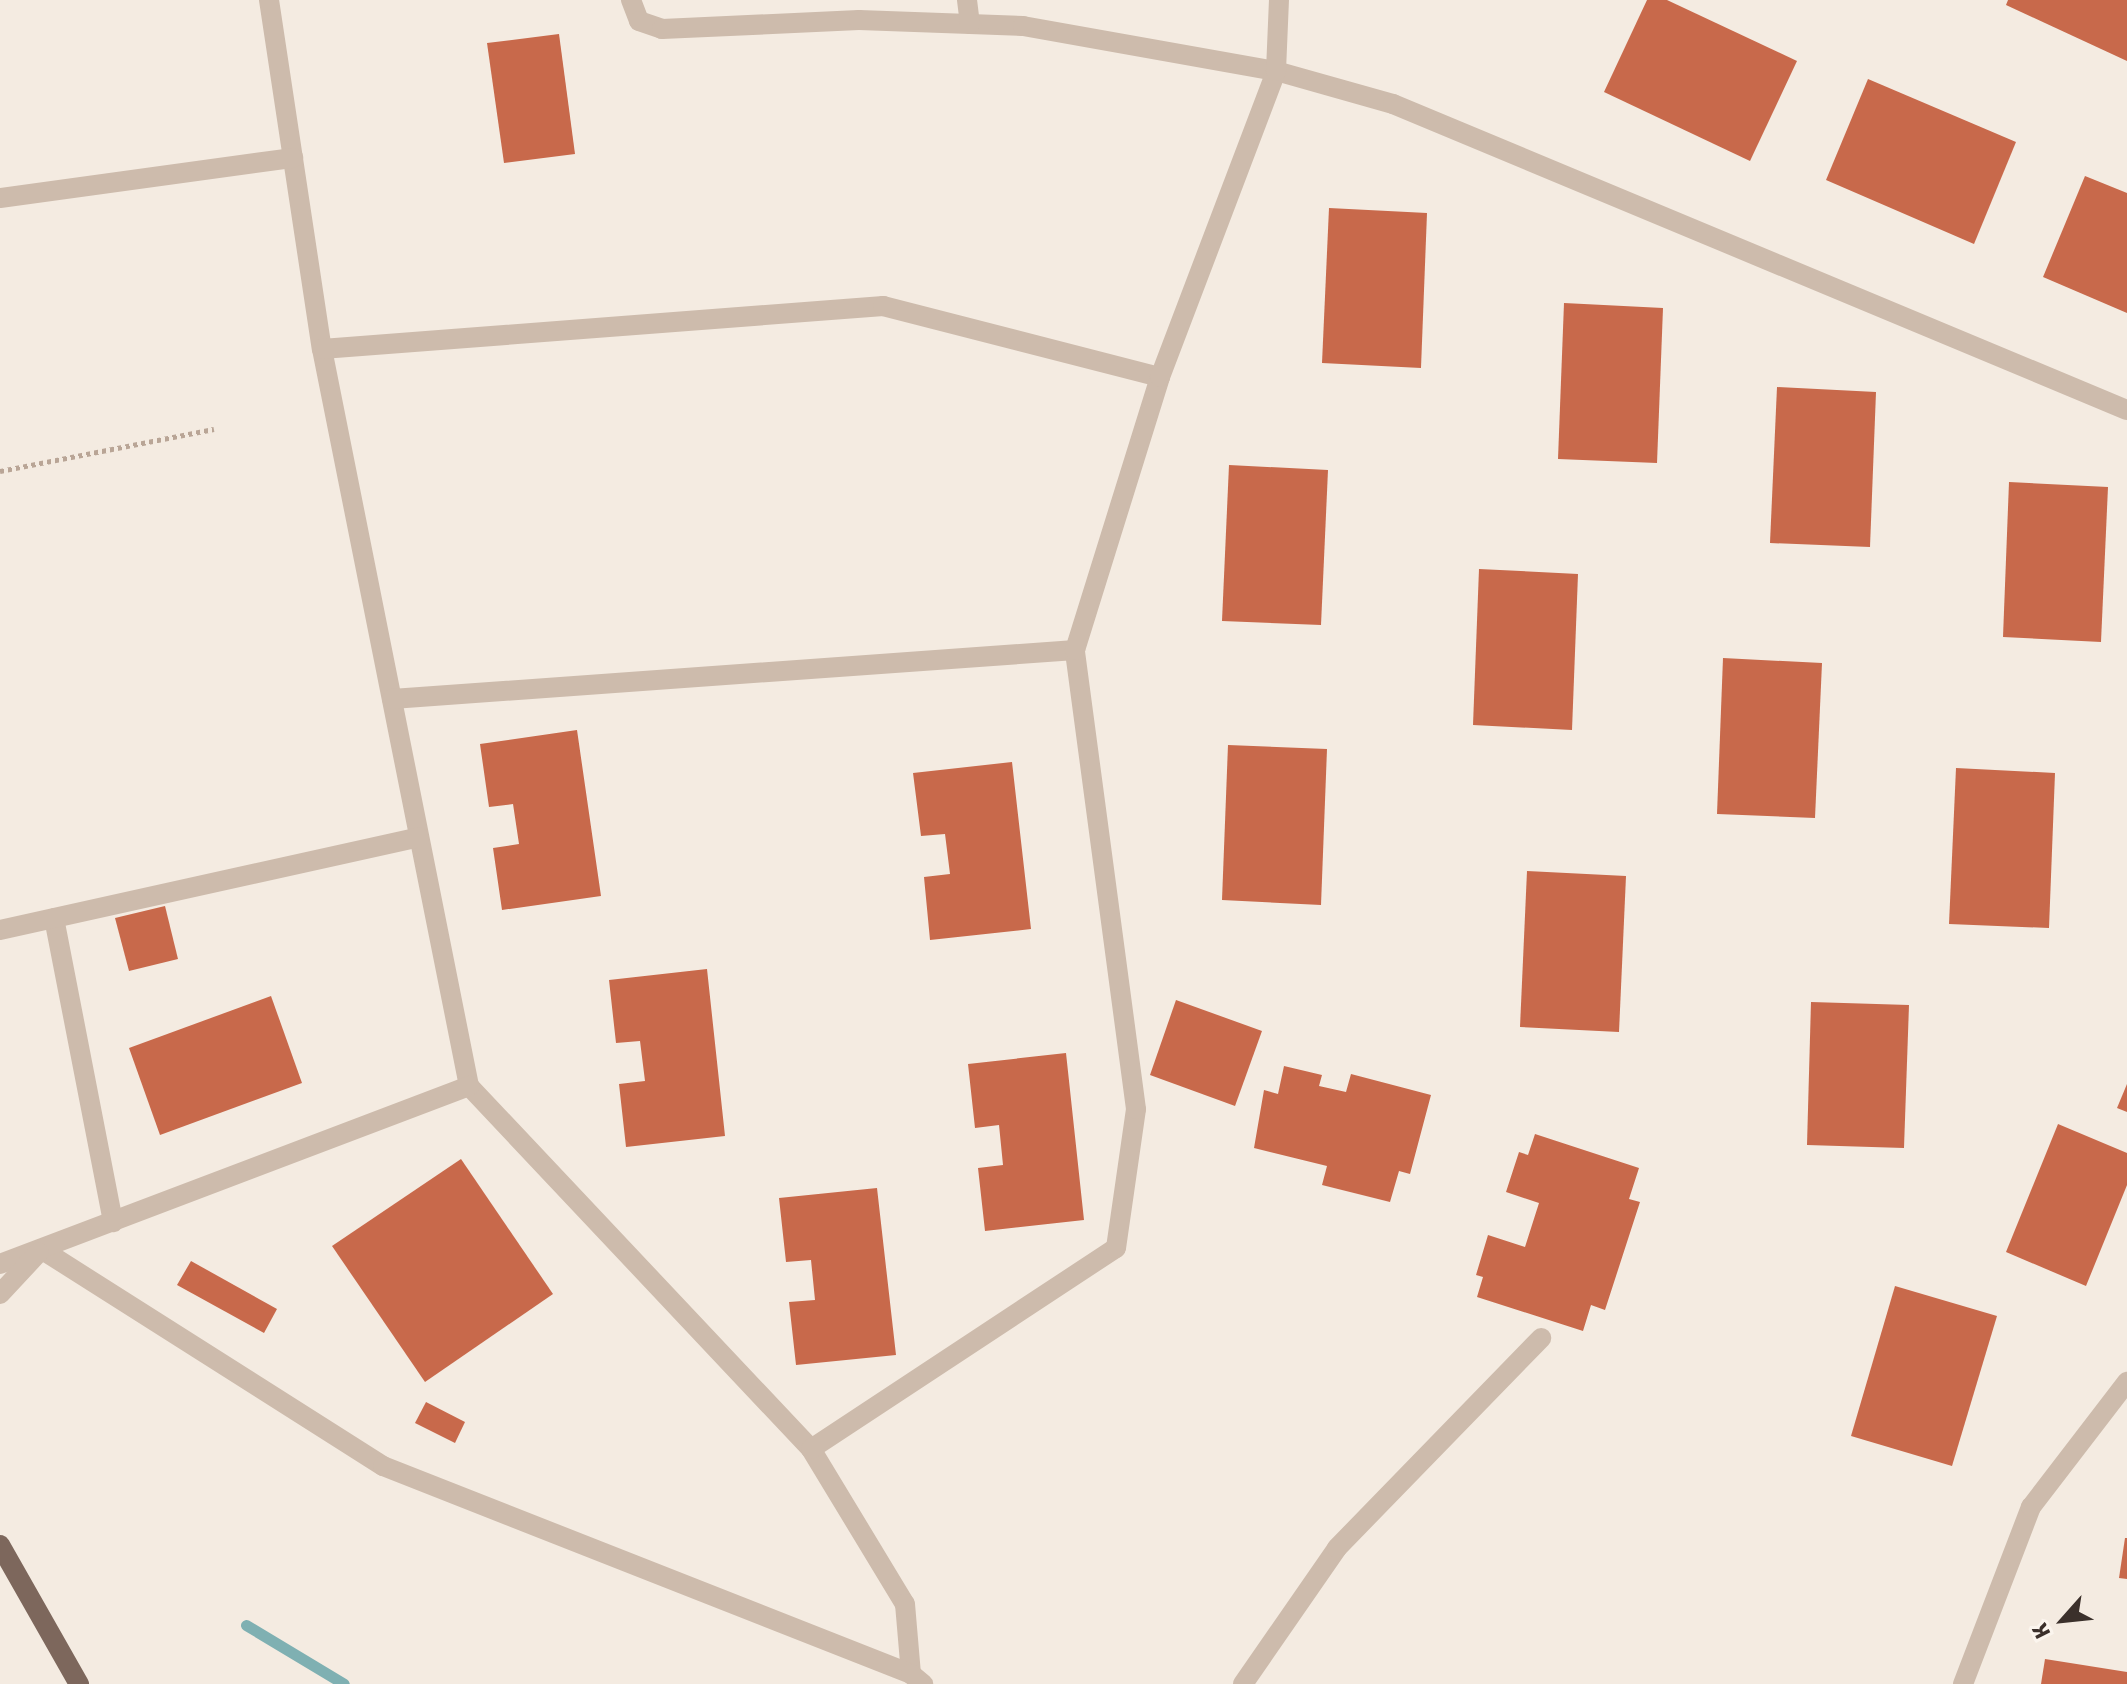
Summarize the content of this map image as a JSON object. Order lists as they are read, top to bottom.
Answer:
{
  "north": "bottom left"
}
